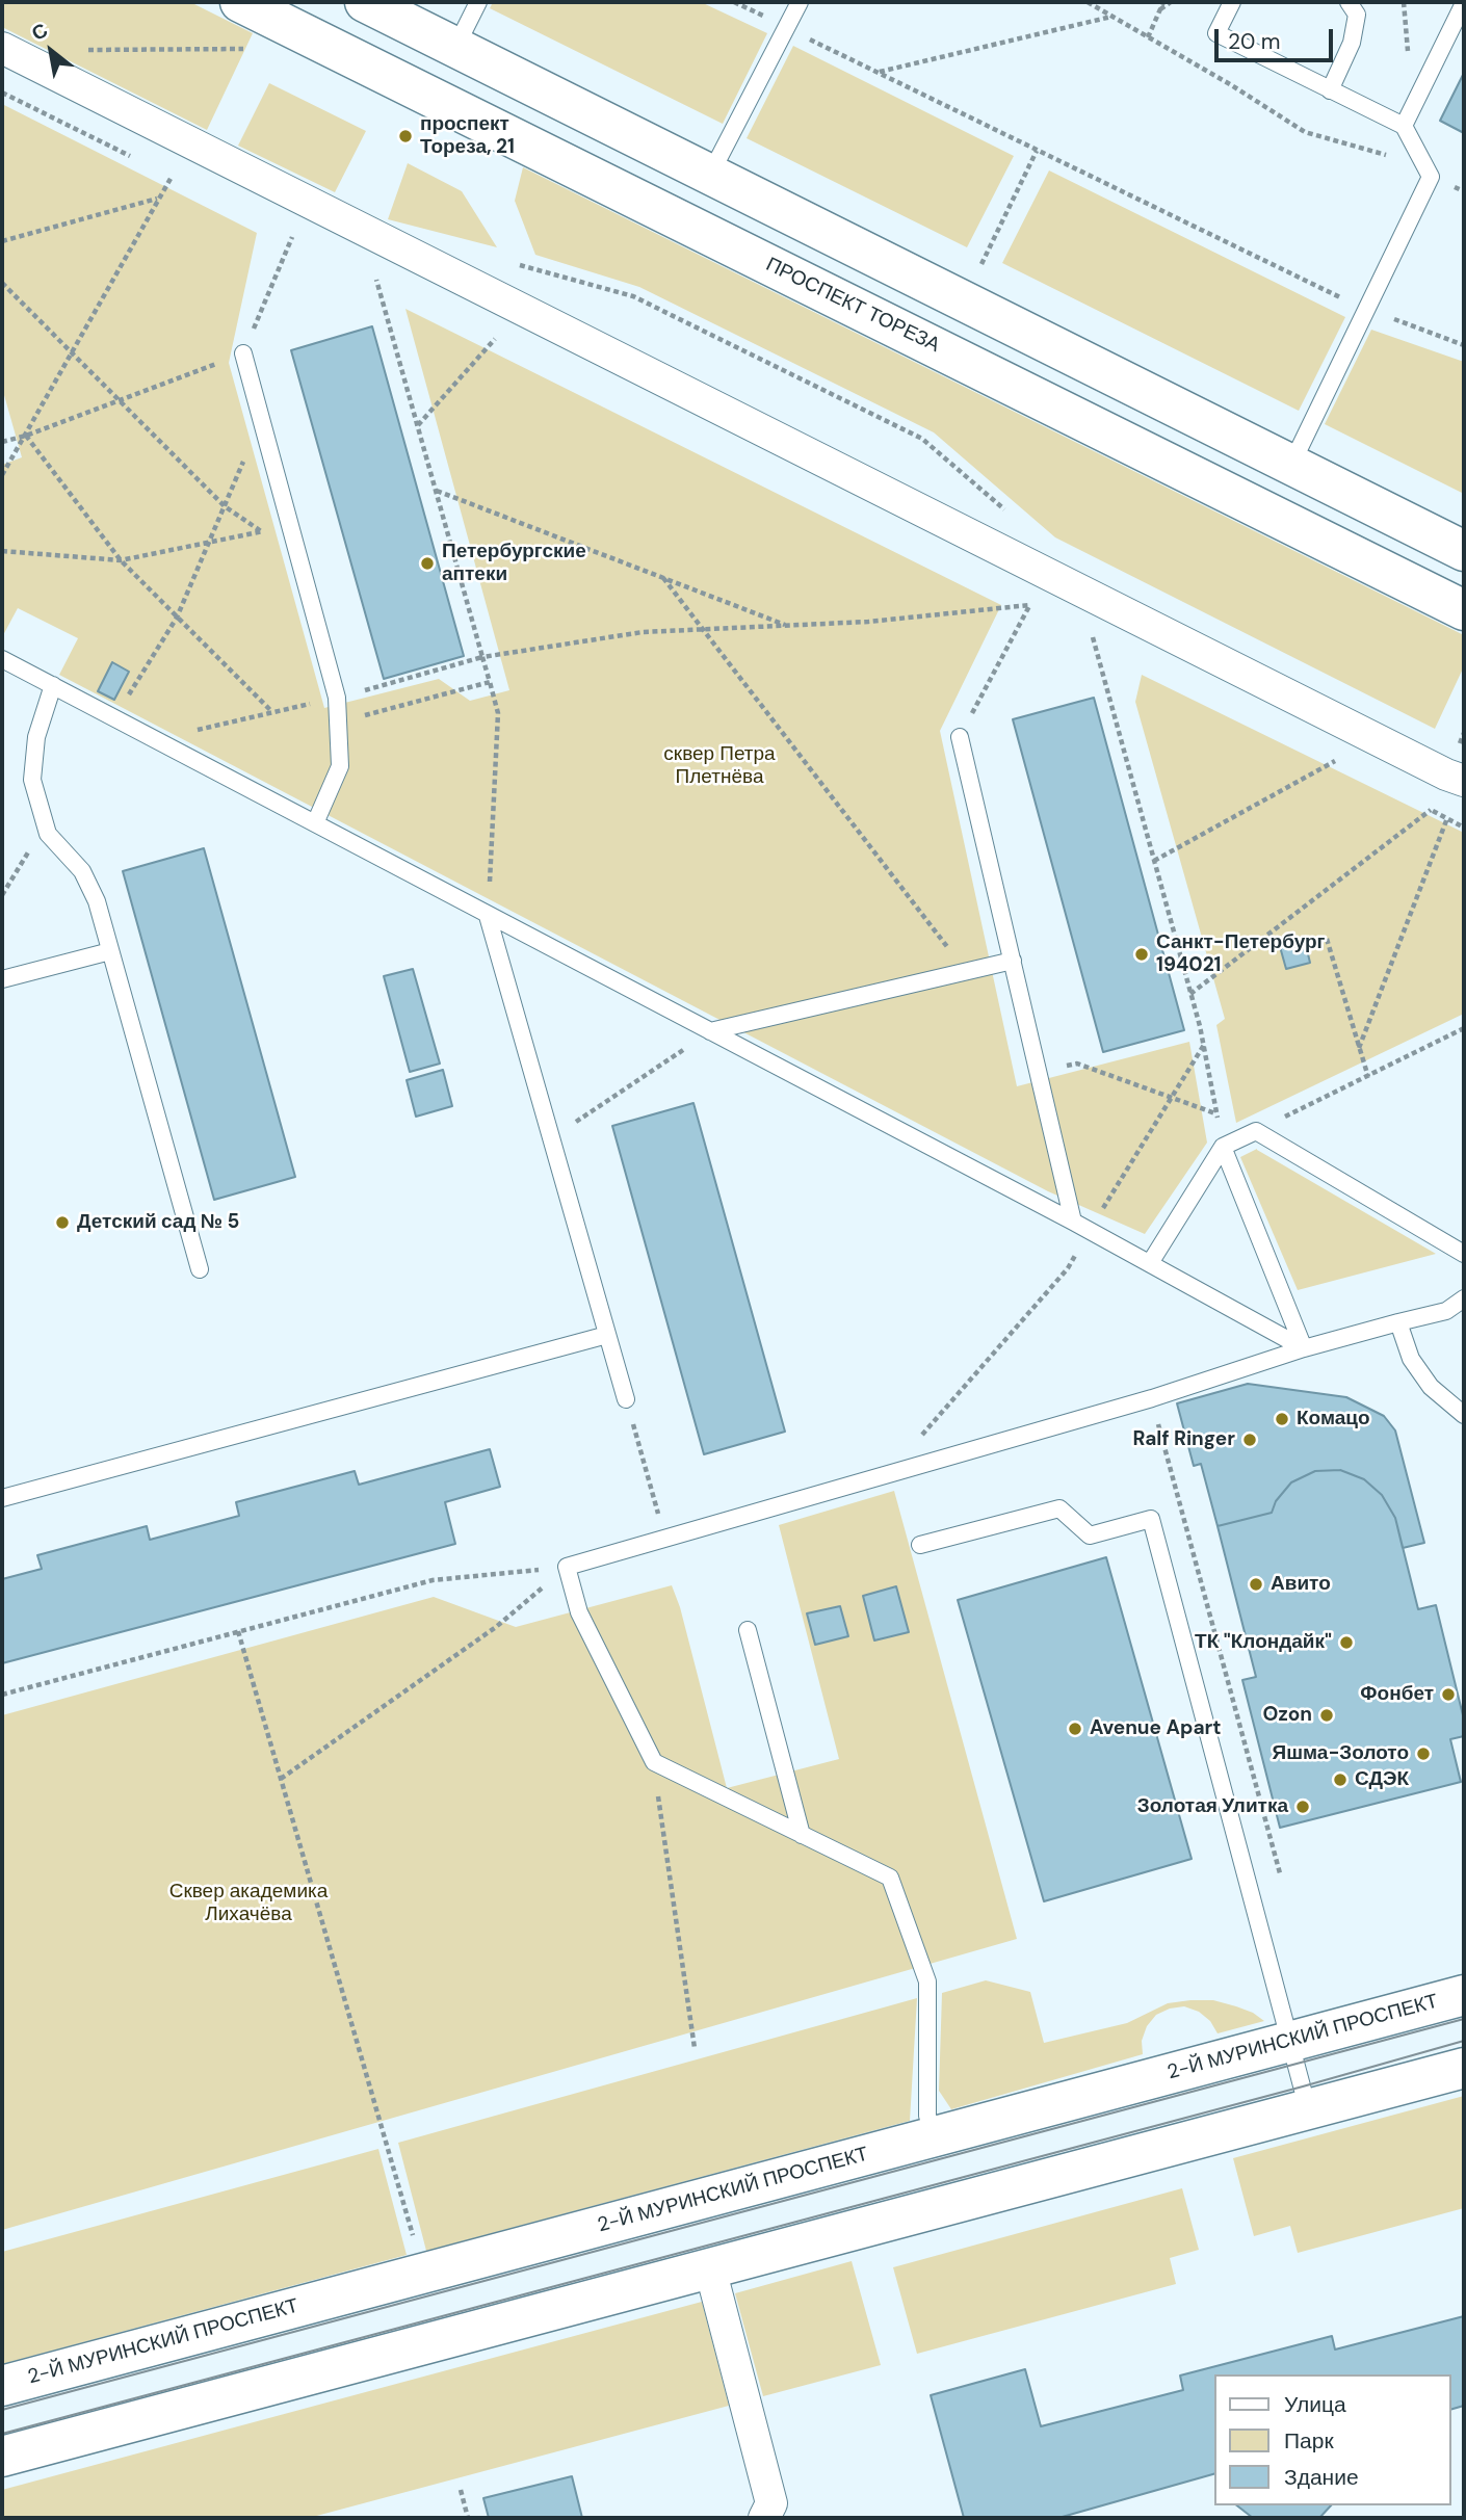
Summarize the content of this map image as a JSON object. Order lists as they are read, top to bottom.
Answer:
{
  "streets": {
    "main road": ["ПРОСПЕКТ ТОРЕЗА", "2-Й МУРИНСКИЙ ПРОСПЕКТ"]
  },
  "parks": ["сквер Петра Плетнёва", "Сквер академика Лихачёва"],
  "places": [
    "проспект Тореза, 21",
    "Петербургские аптеки",
    "Санкт-Петербург 194021",
    "Детский сад № 5",
    "Комацо",
    "Ralf Ringer",
    "Авито",
    "ТК \"Клондайк\"",
    "Фонбет",
    "Ozon",
    "Avenue Apart",
    "Яшма-Золото",
    "СДЭК",
    "Золотая Улитка"
  ],
  "legend": ["Улица", "Парк", "Здание"],
  "scale_bar": "20 m",
  "north": "top left"
}
